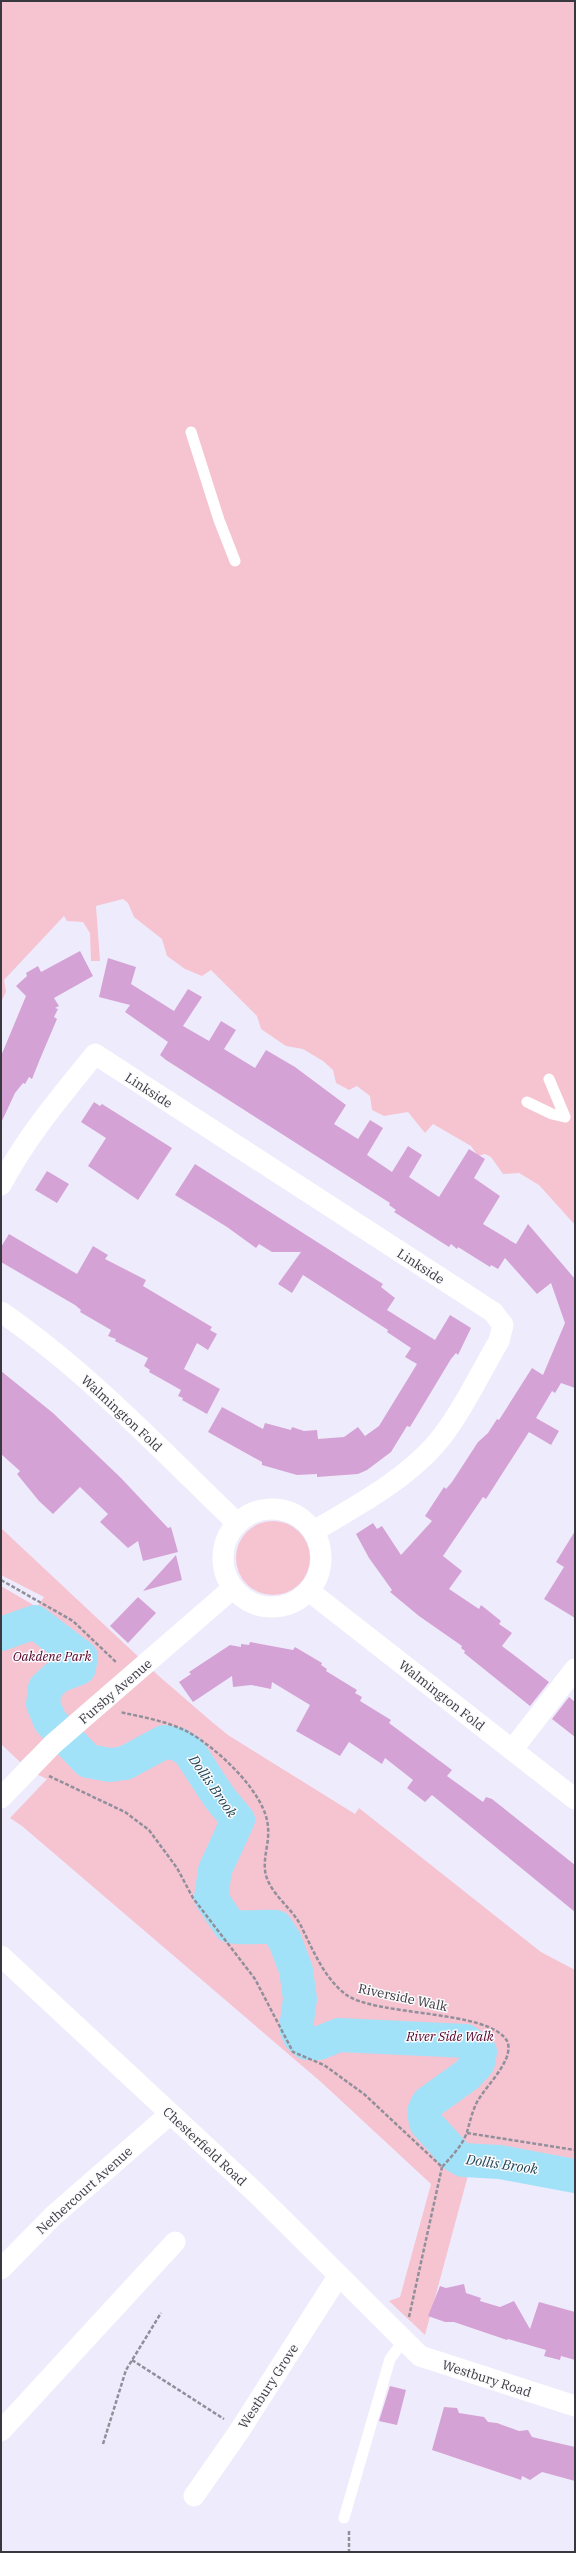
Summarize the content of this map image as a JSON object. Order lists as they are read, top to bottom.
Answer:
{
  "streets": {
    "street": [
      "Linkside",
      "Walmington Fold",
      "Fursby Avenue",
      "Chesterfield Road",
      "Nethercourt Avenue",
      "Westbury Road",
      "Westbury Grove"
    ],
    "path": ["Riverside Walk"]
  },
  "crossings": [
    ["Linkside", "Walmington Fold"],
    ["Linkside", "Fursby Avenue"],
    ["Walmington Fold", "Fursby Avenue"],
    ["Fursby Avenue", "Riverside Walk"],
    ["Chesterfield Road", "Nethercourt Avenue"],
    ["Chesterfield Road", "Westbury Road"],
    ["Chesterfield Road", "Westbury Grove"]
  ],
  "water": ["Dollis Brook"],
  "parks": ["Oakdene Park", "River Side Walk"]
}
